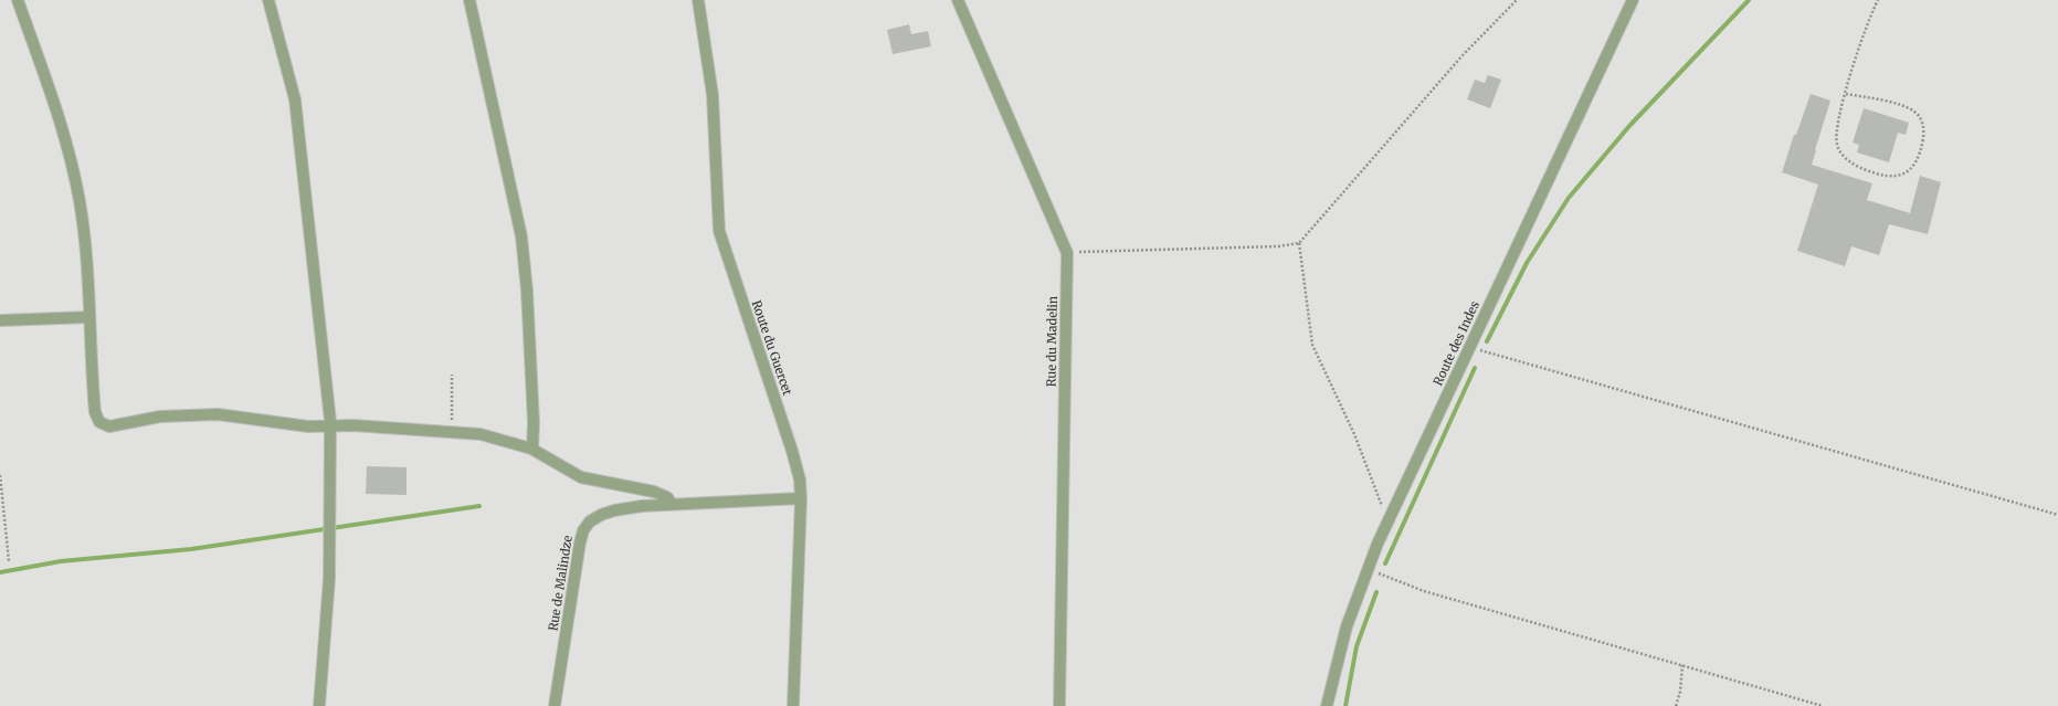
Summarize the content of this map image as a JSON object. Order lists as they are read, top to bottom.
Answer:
{
  "streets": {
    "street": [
      "Rue du Madelin",
      "Route des Indes",
      "Route du Guercet",
      "Rue de Malindze"
    ]
  },
  "crossings": [
    ["Route du Guercet", "Rue de Malindze"]
  ]
}
